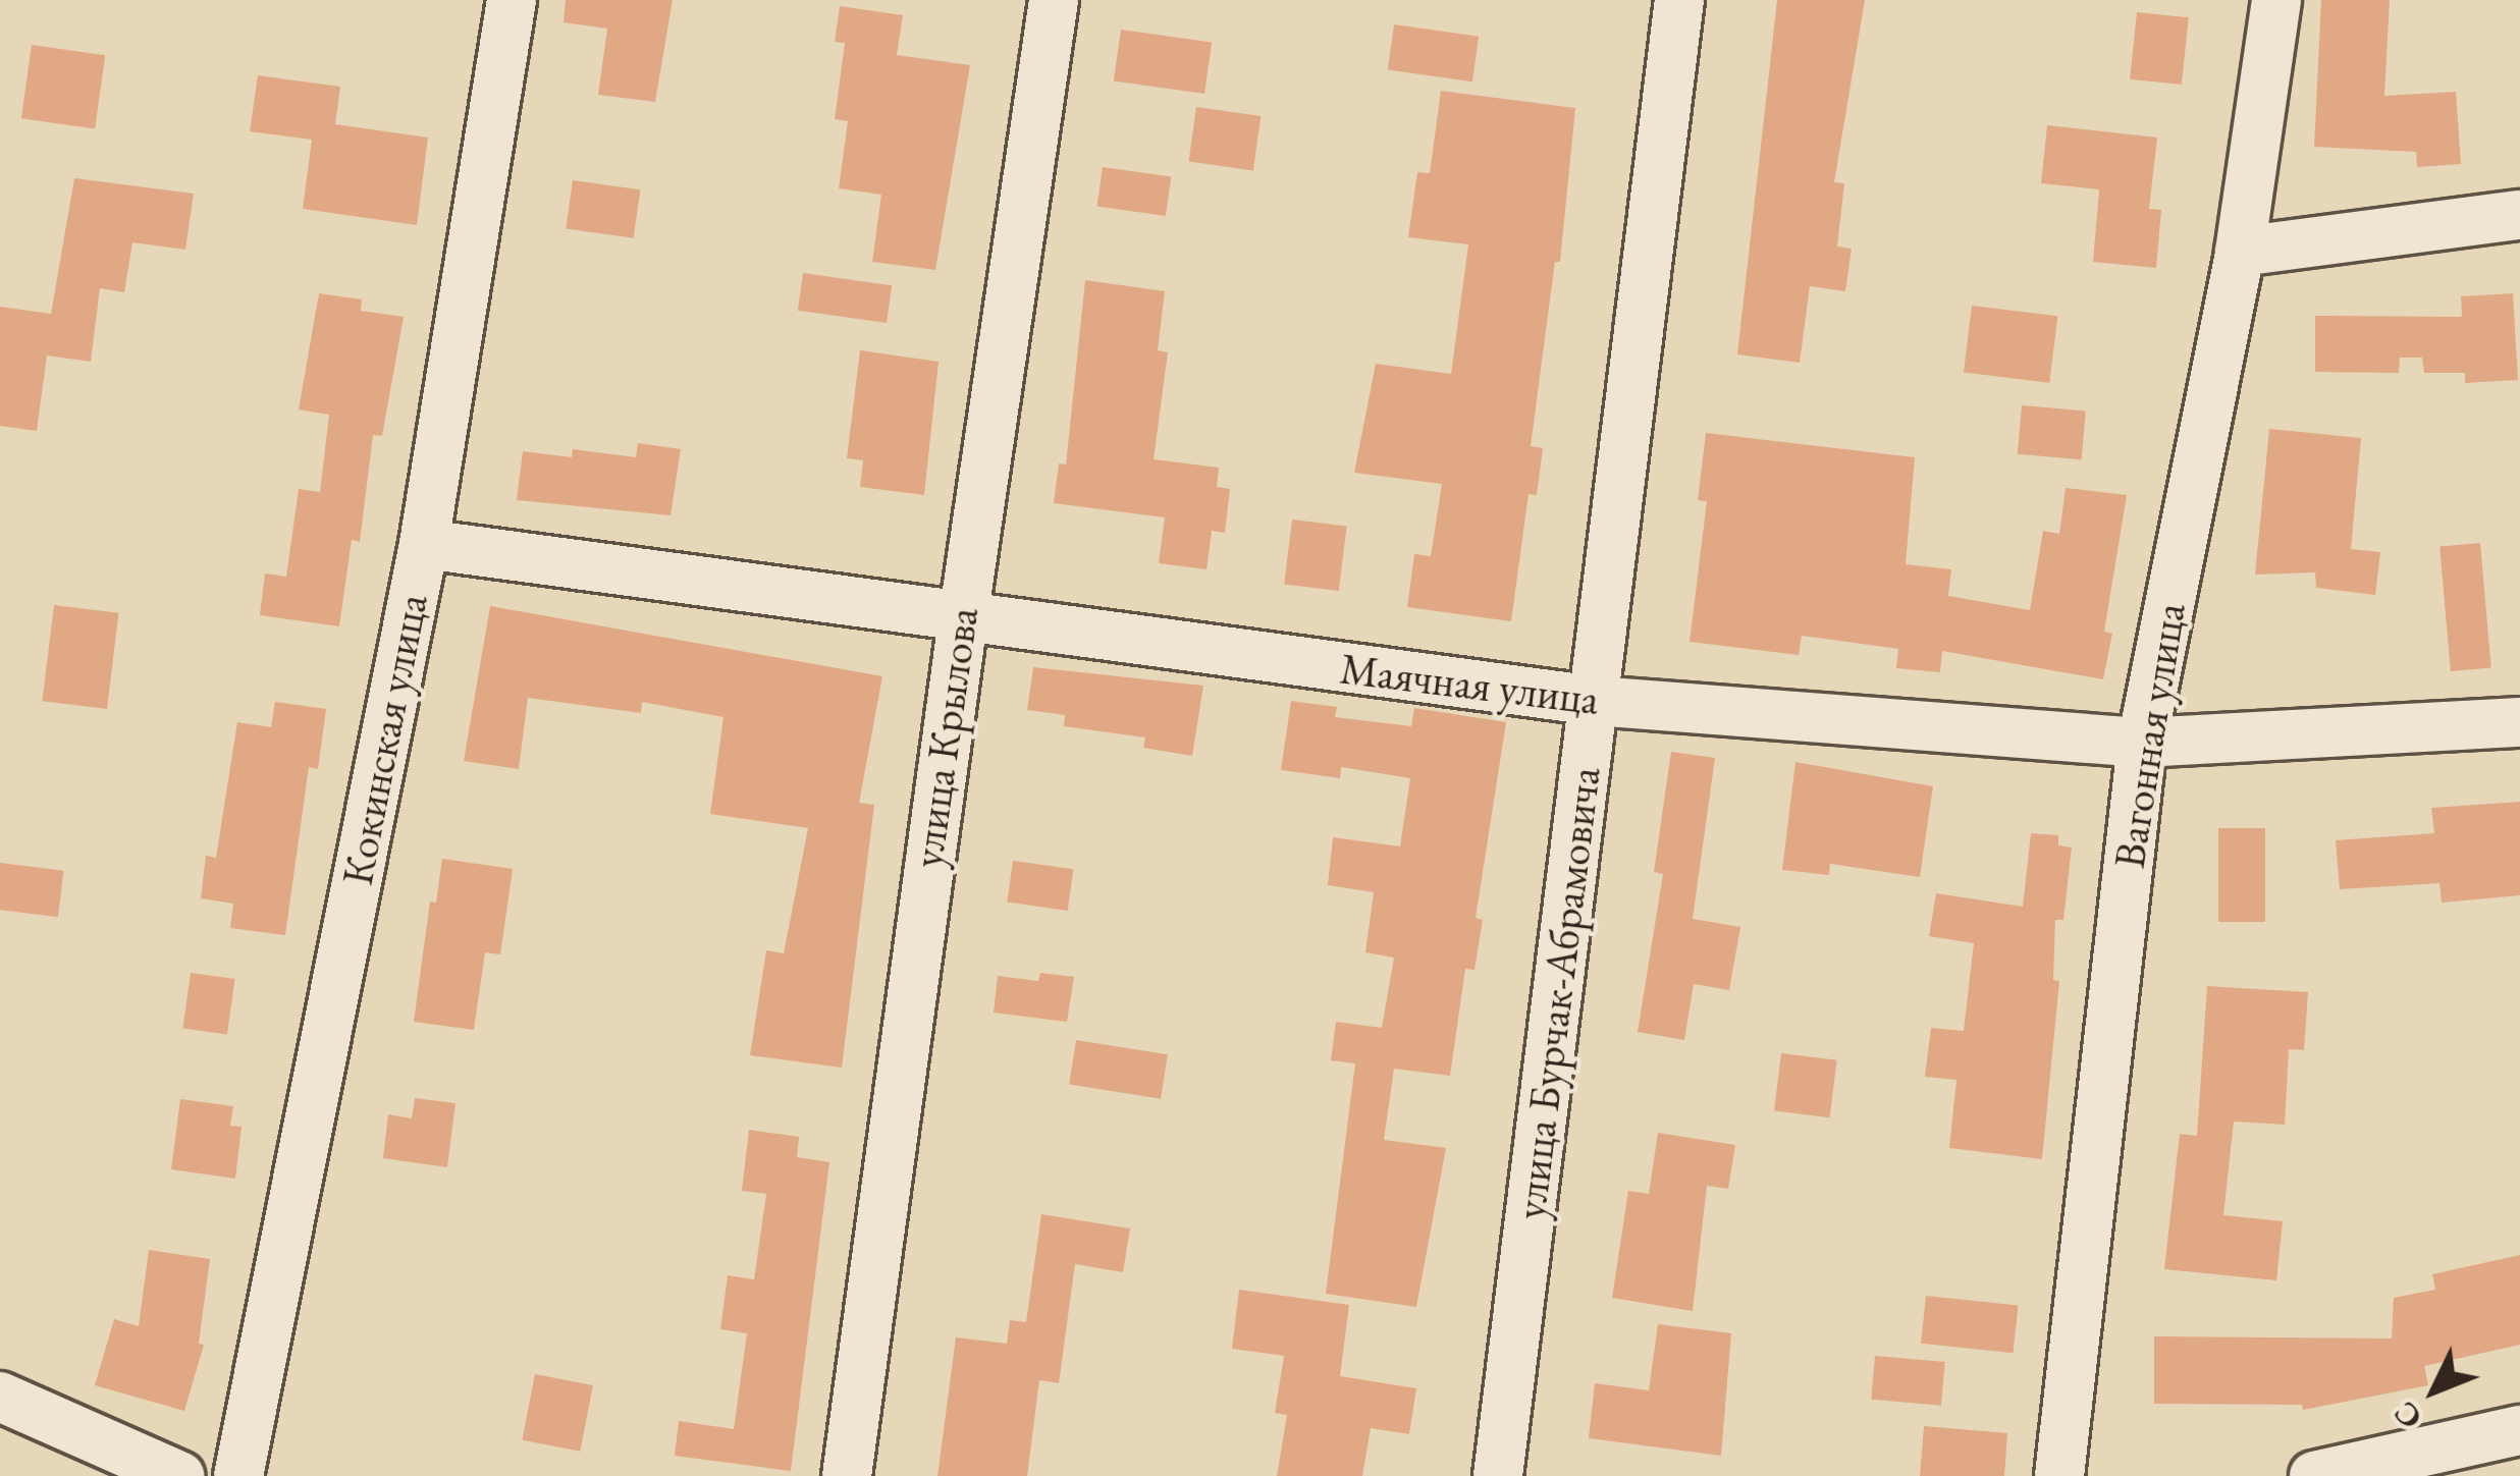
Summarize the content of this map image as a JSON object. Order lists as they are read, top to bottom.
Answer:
{
  "streets": {
    "street": [
      "Маячная улица",
      "Вагонная улица",
      "улица Крылова",
      "Кокинская улица",
      "улица Бурчак-Абрамовича"
    ]
  },
  "crossings": [
    ["Маячная улица", "Вагонная улица"],
    ["Маячная улица", "улица Крылова"],
    ["Маячная улица", "Кокинская улица"],
    ["Маячная улица", "улица Бурчак-Абрамовича"]
  ],
  "north": "bottom left"
}
